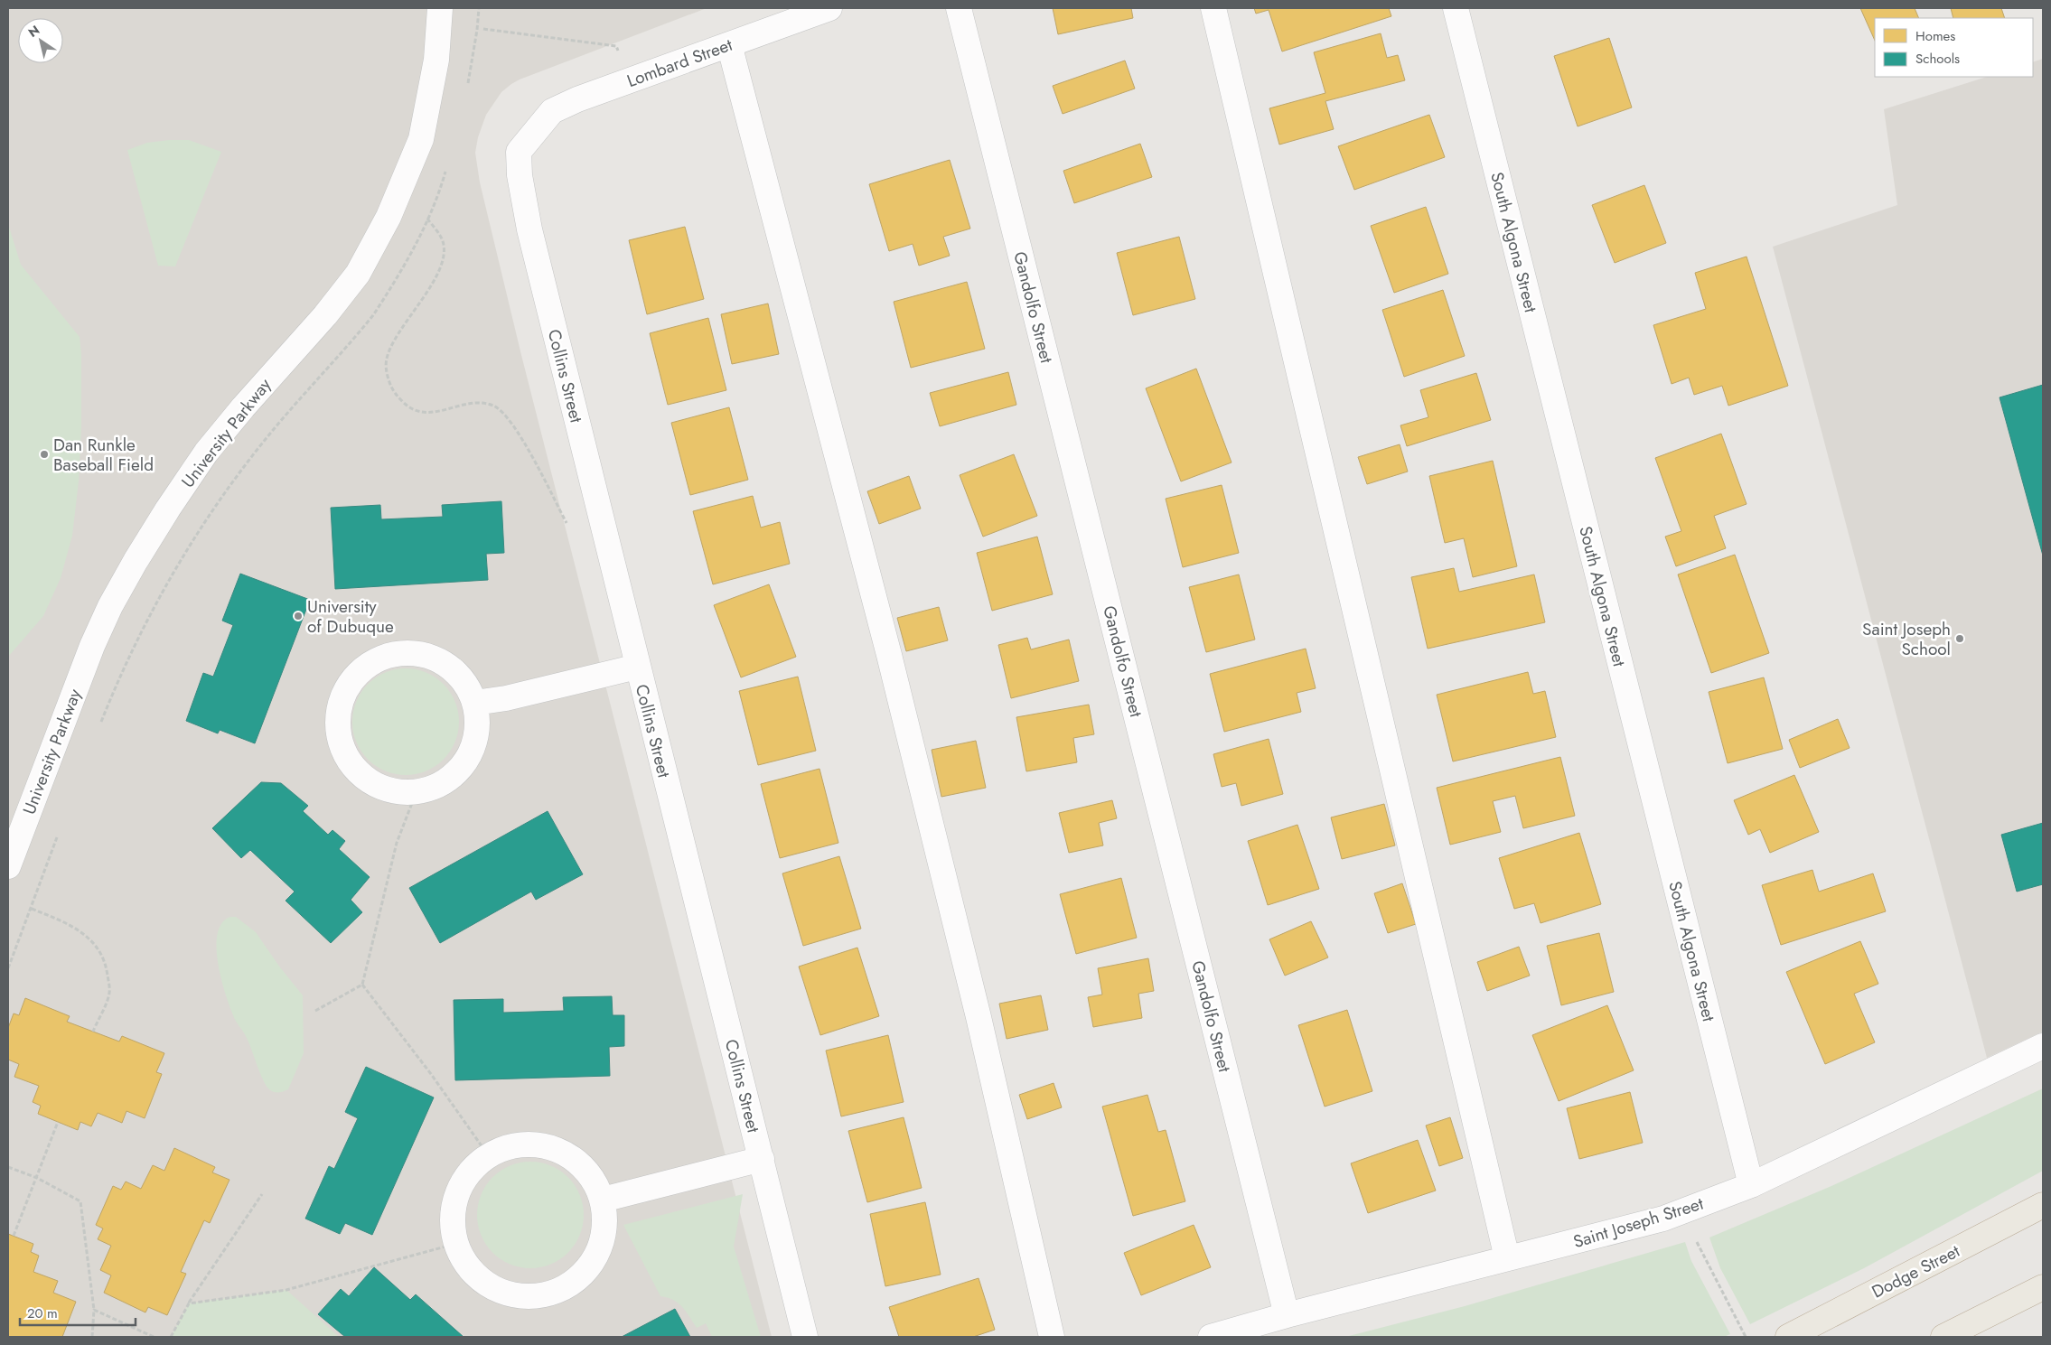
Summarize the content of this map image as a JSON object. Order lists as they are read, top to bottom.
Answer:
{
  "streets": {
    "highway": ["Dodge Street"],
    "street": [
      "Lombard Street",
      "South Algona Street",
      "Gandolfo Street",
      "Collins Street",
      "University Parkway",
      "Saint Joseph Street"
    ]
  },
  "crossings": [
    ["Lombard Street", "Collins Street"],
    ["South Algona Street", "Saint Joseph Street"],
    ["Gandolfo Street", "Saint Joseph Street"]
  ],
  "places": ["Dan Runkle Baseball Field", "University of Dubuque", "Saint Joseph School"],
  "legend": ["Homes", "Schools"],
  "scale_bar": "20 m",
  "north": "top left"
}
